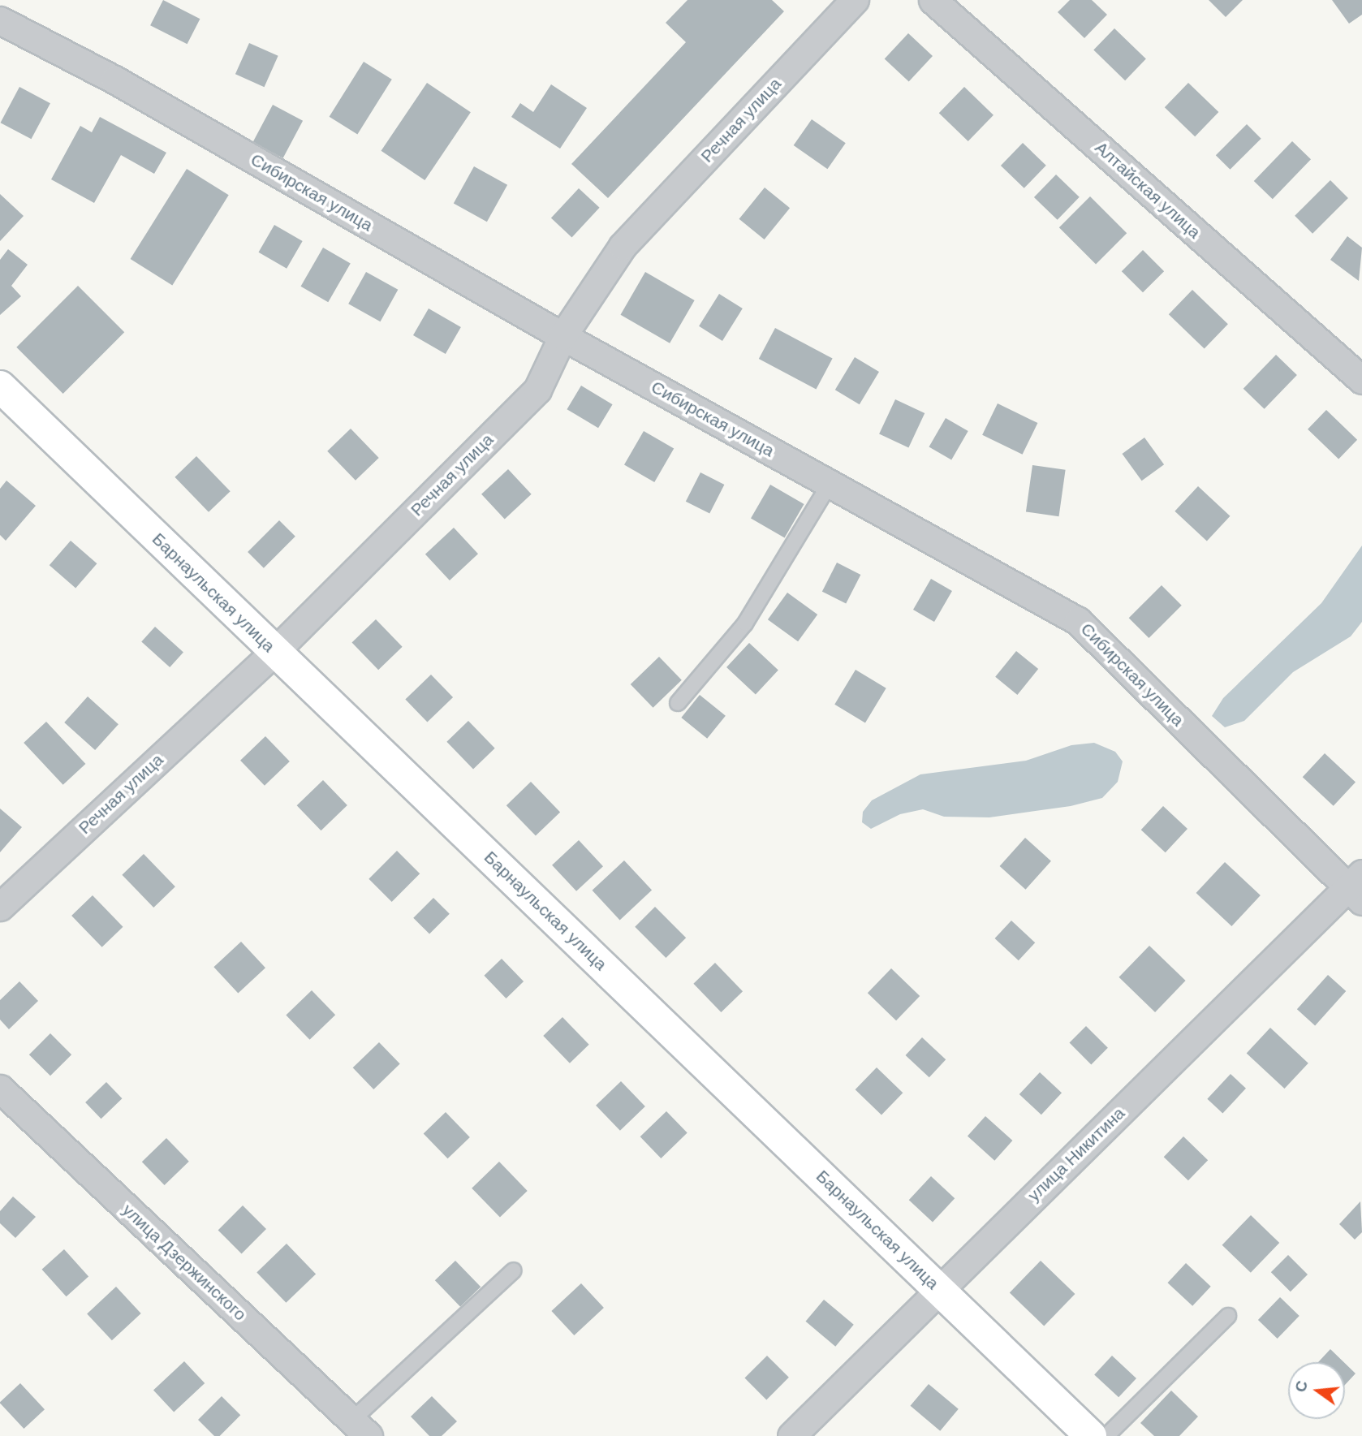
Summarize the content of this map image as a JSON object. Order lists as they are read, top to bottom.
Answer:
{
  "streets": {
    "street": [
      "Речная улица",
      "Алтайская улица",
      "Сибирская улица",
      "Барнаульская улица",
      "улица Никитина",
      "улица Дзержинского"
    ]
  },
  "crossings": [
    ["Речная улица", "Сибирская улица"],
    ["Речная улица", "Барнаульская улица"],
    ["Сибирская улица", "улица Никитина"],
    ["Барнаульская улица", "улица Никитина"]
  ],
  "north": "left"
}
